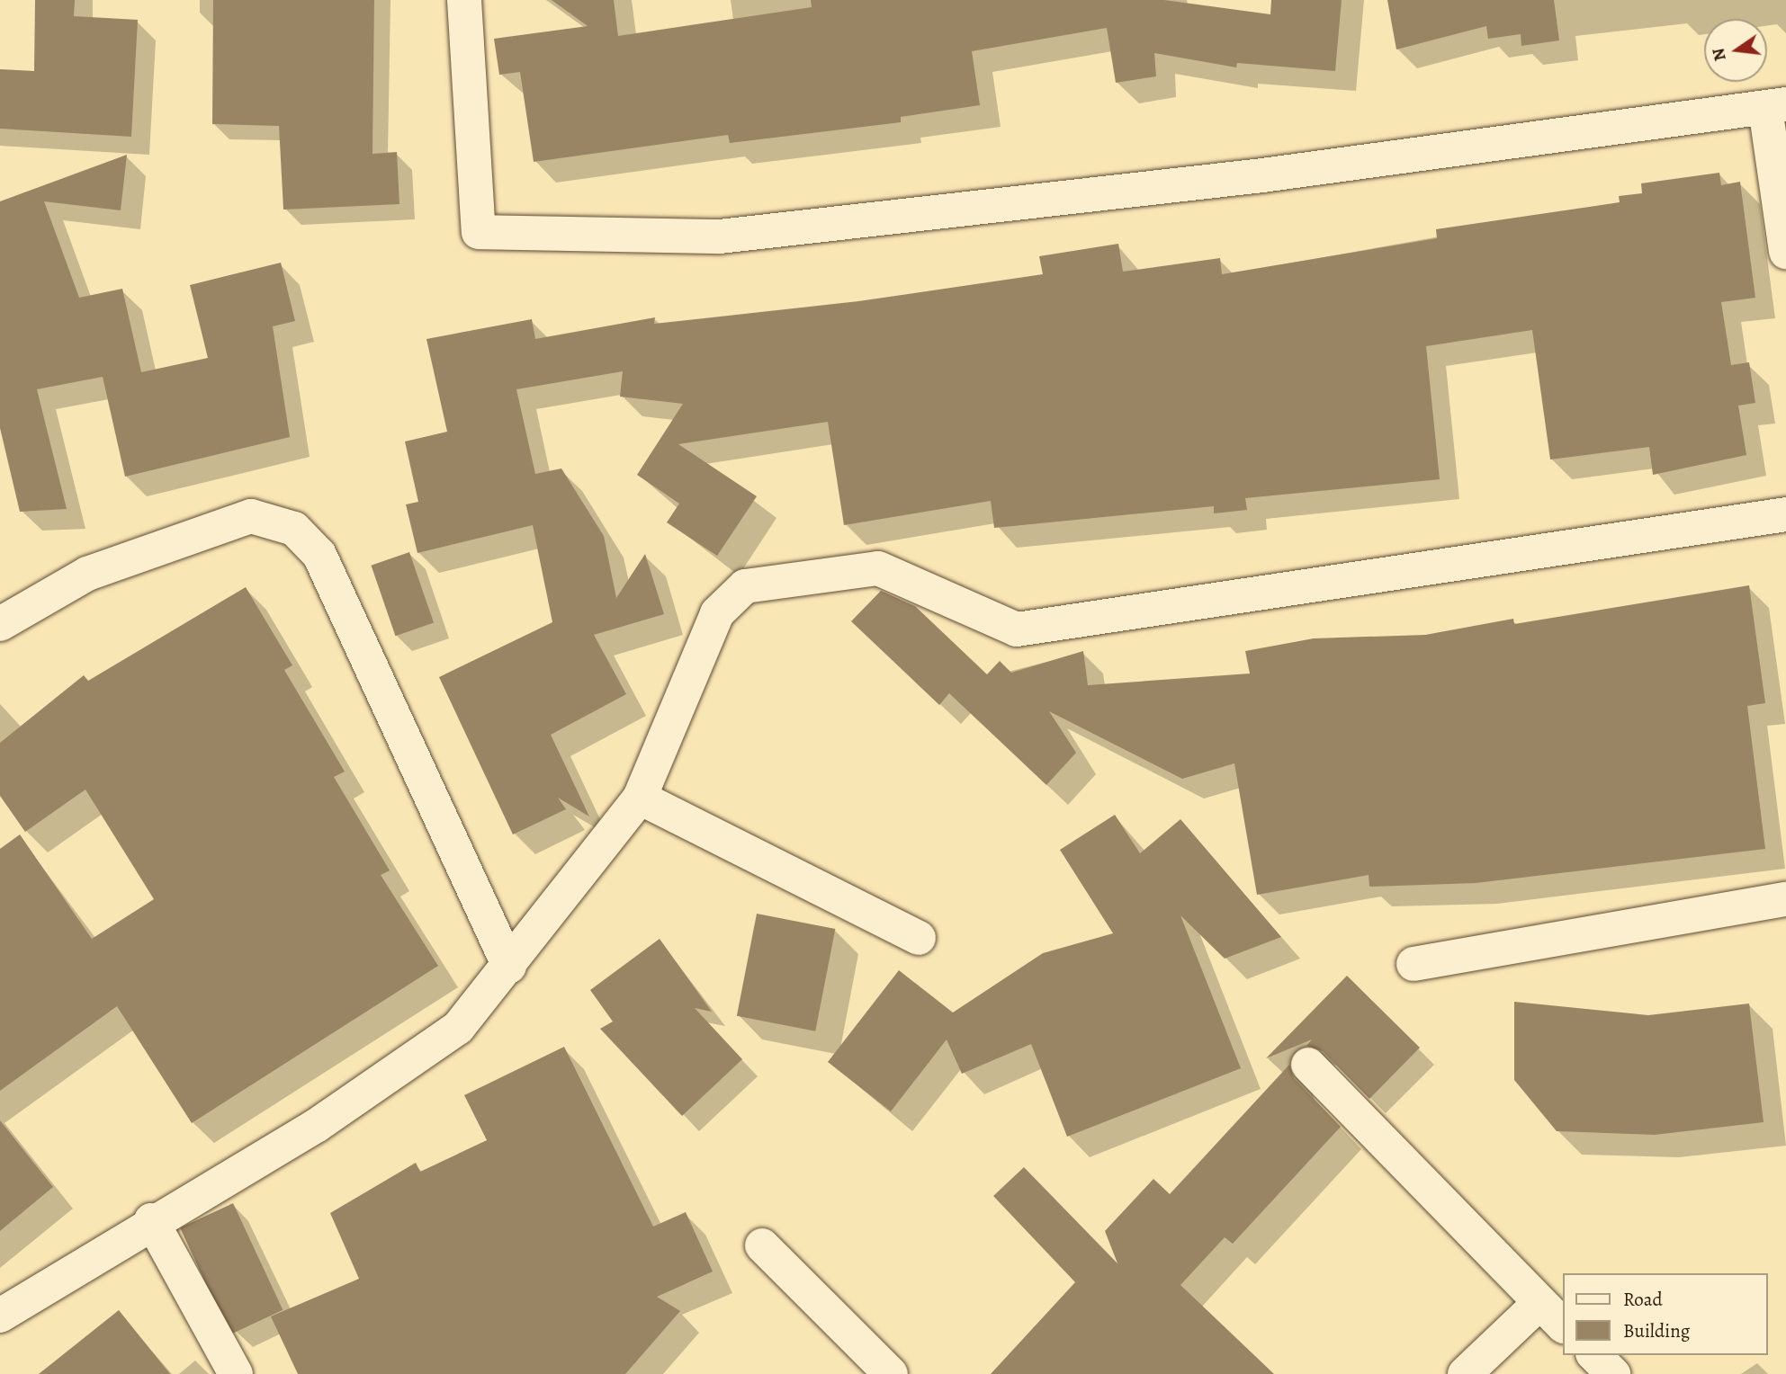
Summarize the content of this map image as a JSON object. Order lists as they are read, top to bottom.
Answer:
{
  "legend": ["Road", "Building"],
  "north": "left"
}
